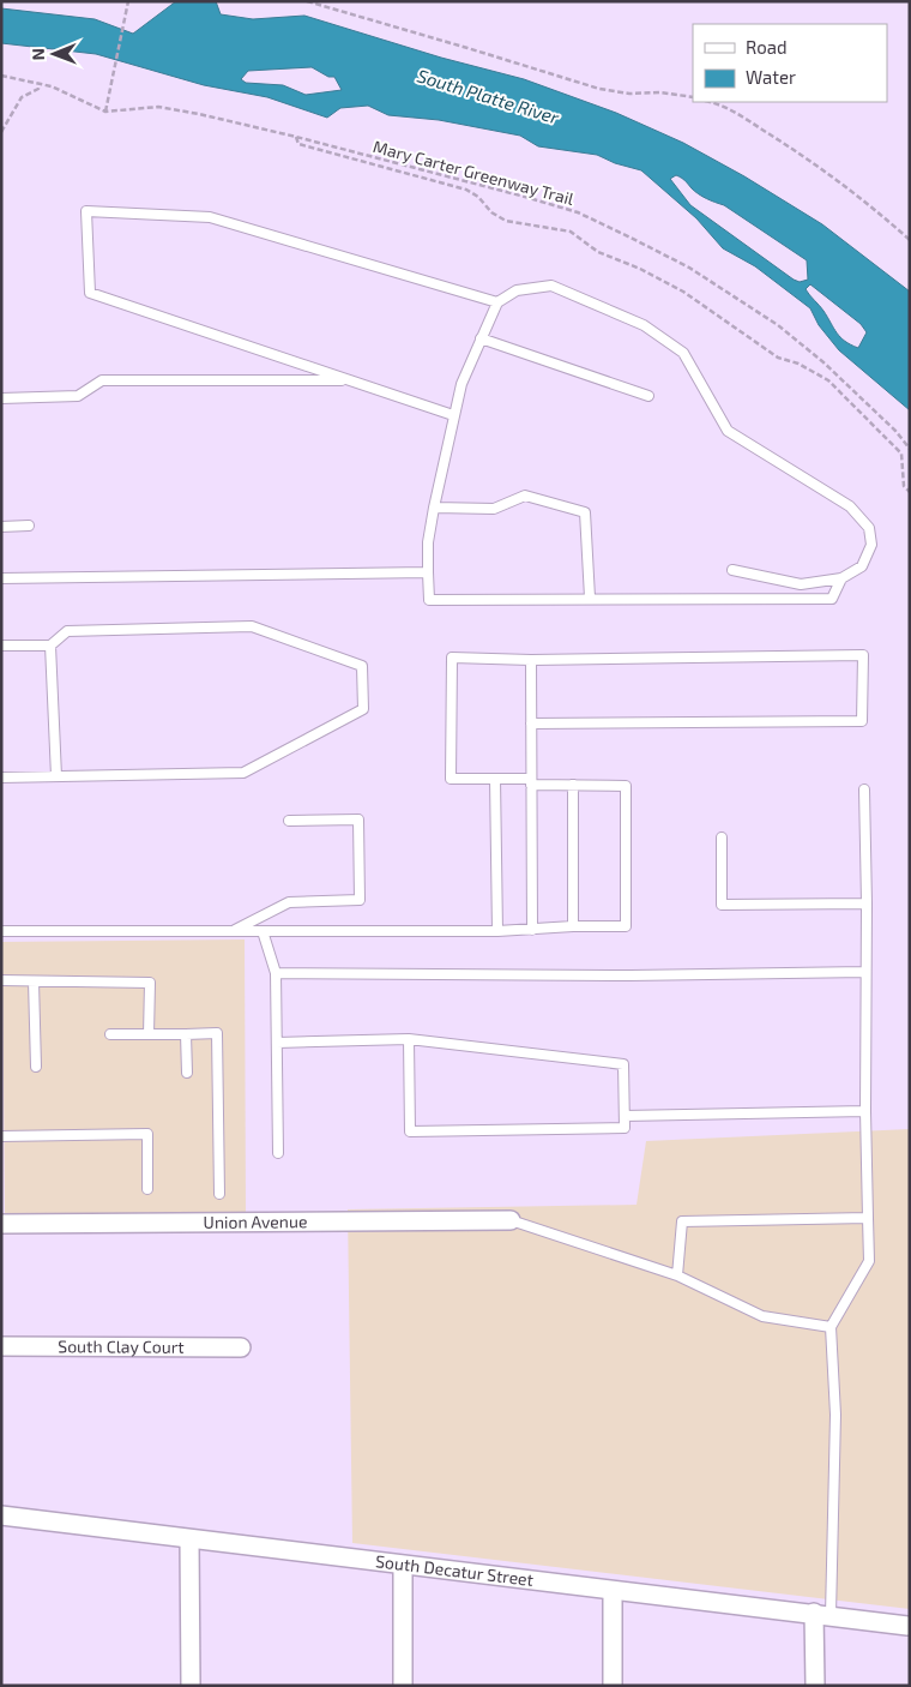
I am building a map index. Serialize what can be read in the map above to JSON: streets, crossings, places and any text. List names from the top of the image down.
{
  "streets": {
    "street": ["Union Avenue", "South Clay Court", "South Decatur Street"],
    "path": ["Mary Carter Greenway Trail"]
  },
  "water": ["South Platte River"],
  "legend": ["Road", "Water"],
  "north": "left"
}
